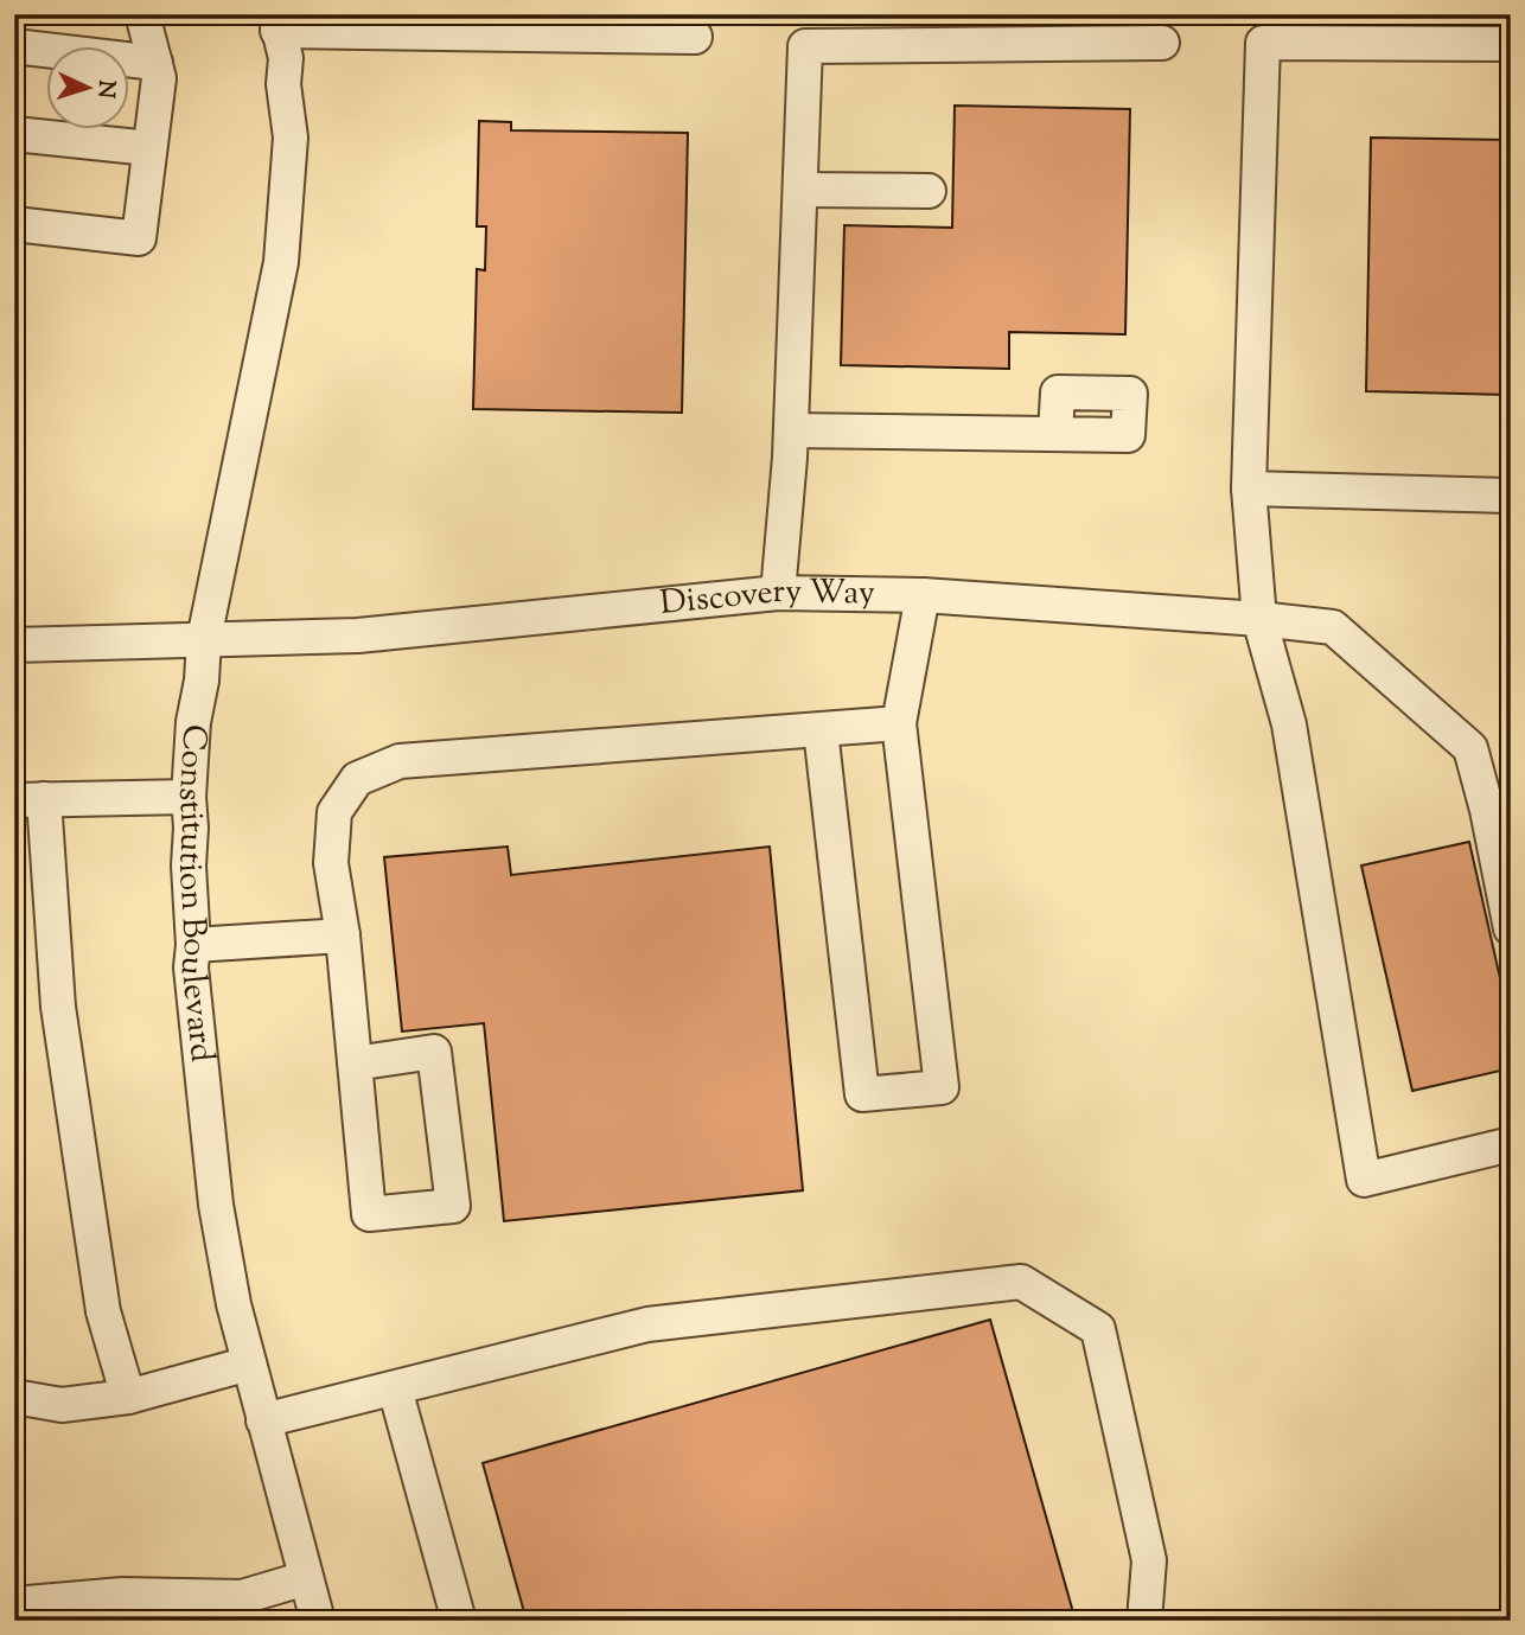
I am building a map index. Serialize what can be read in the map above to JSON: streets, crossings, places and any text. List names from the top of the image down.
{
  "streets": {
    "street": ["Discovery Way", "Constitution Boulevard"]
  },
  "crossings": [
    ["Discovery Way", "Constitution Boulevard"]
  ],
  "north": "right"
}
